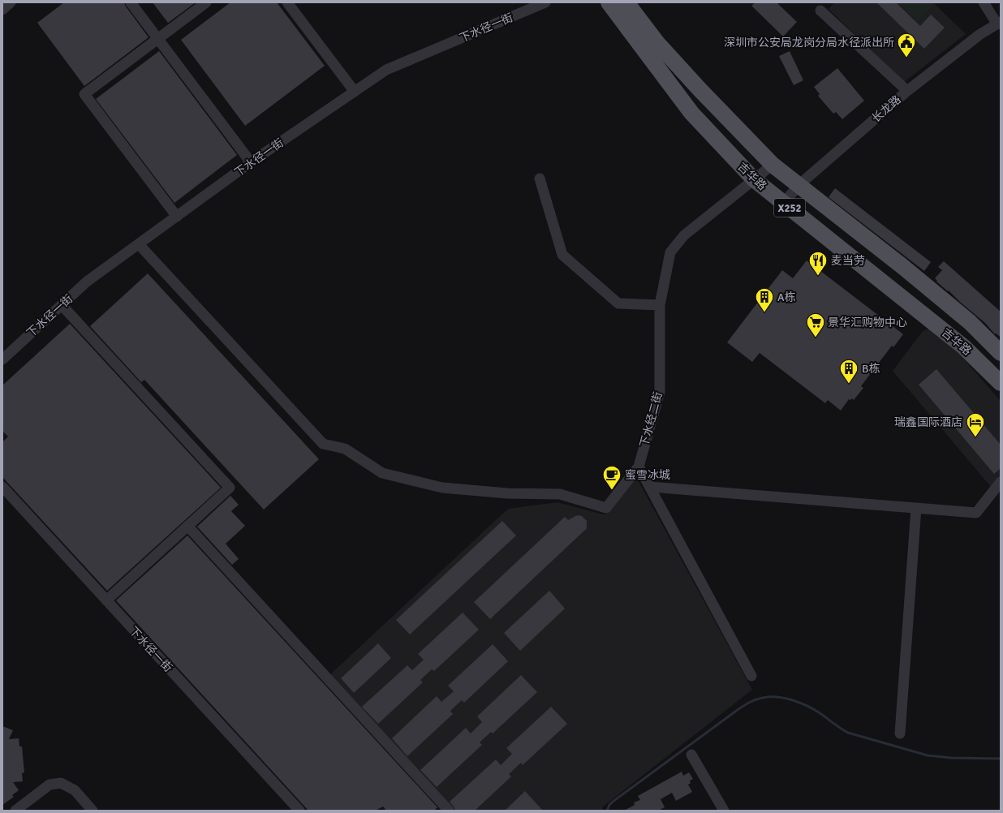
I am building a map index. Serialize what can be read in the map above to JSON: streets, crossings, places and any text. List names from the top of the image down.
{
  "streets": {
    "main road": ["吉华路", "X252"],
    "street": ["下水径一街", "长龙路", "下水经二街"]
  },
  "crossings": [
    ["下水径一街", "下水经二街"],
    ["长龙路", "吉华路"],
    ["吉华路", "下水经二街"]
  ],
  "places": {
    "public building": ["深圳市公安局龙岗分局水径派出所"],
    "restaurant": ["麦当劳"],
    "building": ["A栋", "B栋"],
    "supermarket": ["景华汇购物中心"],
    "hotel": ["瑞鑫国际酒店"],
    "cafe": ["蜜雪冰城"]
  }
}
